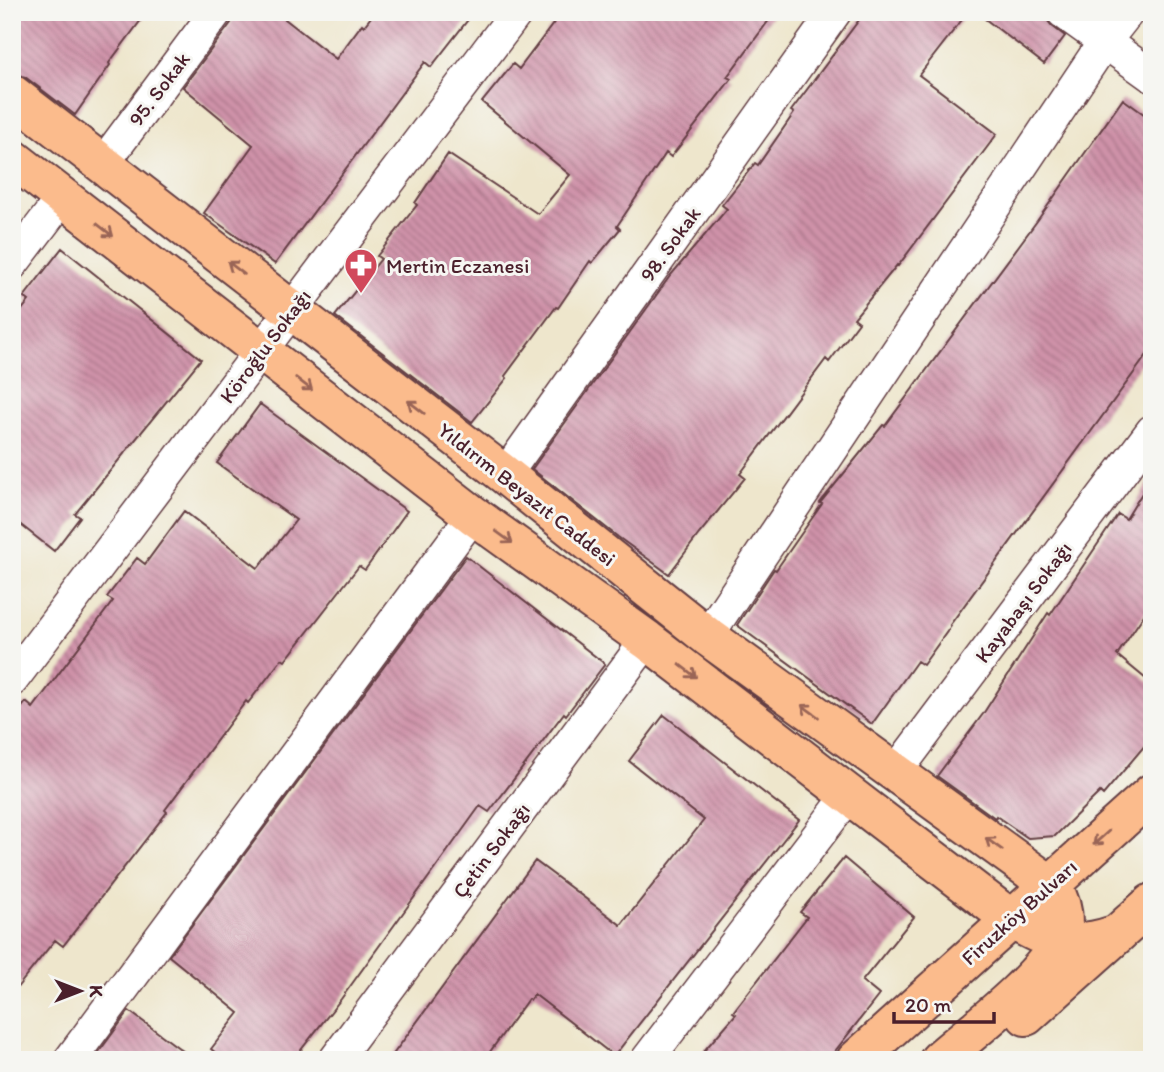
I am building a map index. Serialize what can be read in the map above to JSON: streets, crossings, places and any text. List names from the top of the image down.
{
  "streets": {
    "main road": ["Yıldırım Beyazıt Caddesi", "Firuzköy Bulvarı"],
    "street": [
      "95. Sokak",
      "98. Sokak",
      "Köroğlu Sokağı",
      "Kayabaşı Sokağı",
      "Çetin Sokağı"
    ]
  },
  "crossings": [
    ["95. Sokak", "Yıldırım Beyazıt Caddesi"],
    ["98. Sokak", "Yıldırım Beyazıt Caddesi"],
    ["Köroğlu Sokağı", "Yıldırım Beyazıt Caddesi"],
    ["Yıldırım Beyazıt Caddesi", "Kayabaşı Sokağı"],
    ["Yıldırım Beyazıt Caddesi", "Firuzköy Bulvarı"]
  ],
  "places": {
    "pharmacy": ["Mertin Eczanesi"]
  },
  "scale_bar": "20 m",
  "north": "right"
}
